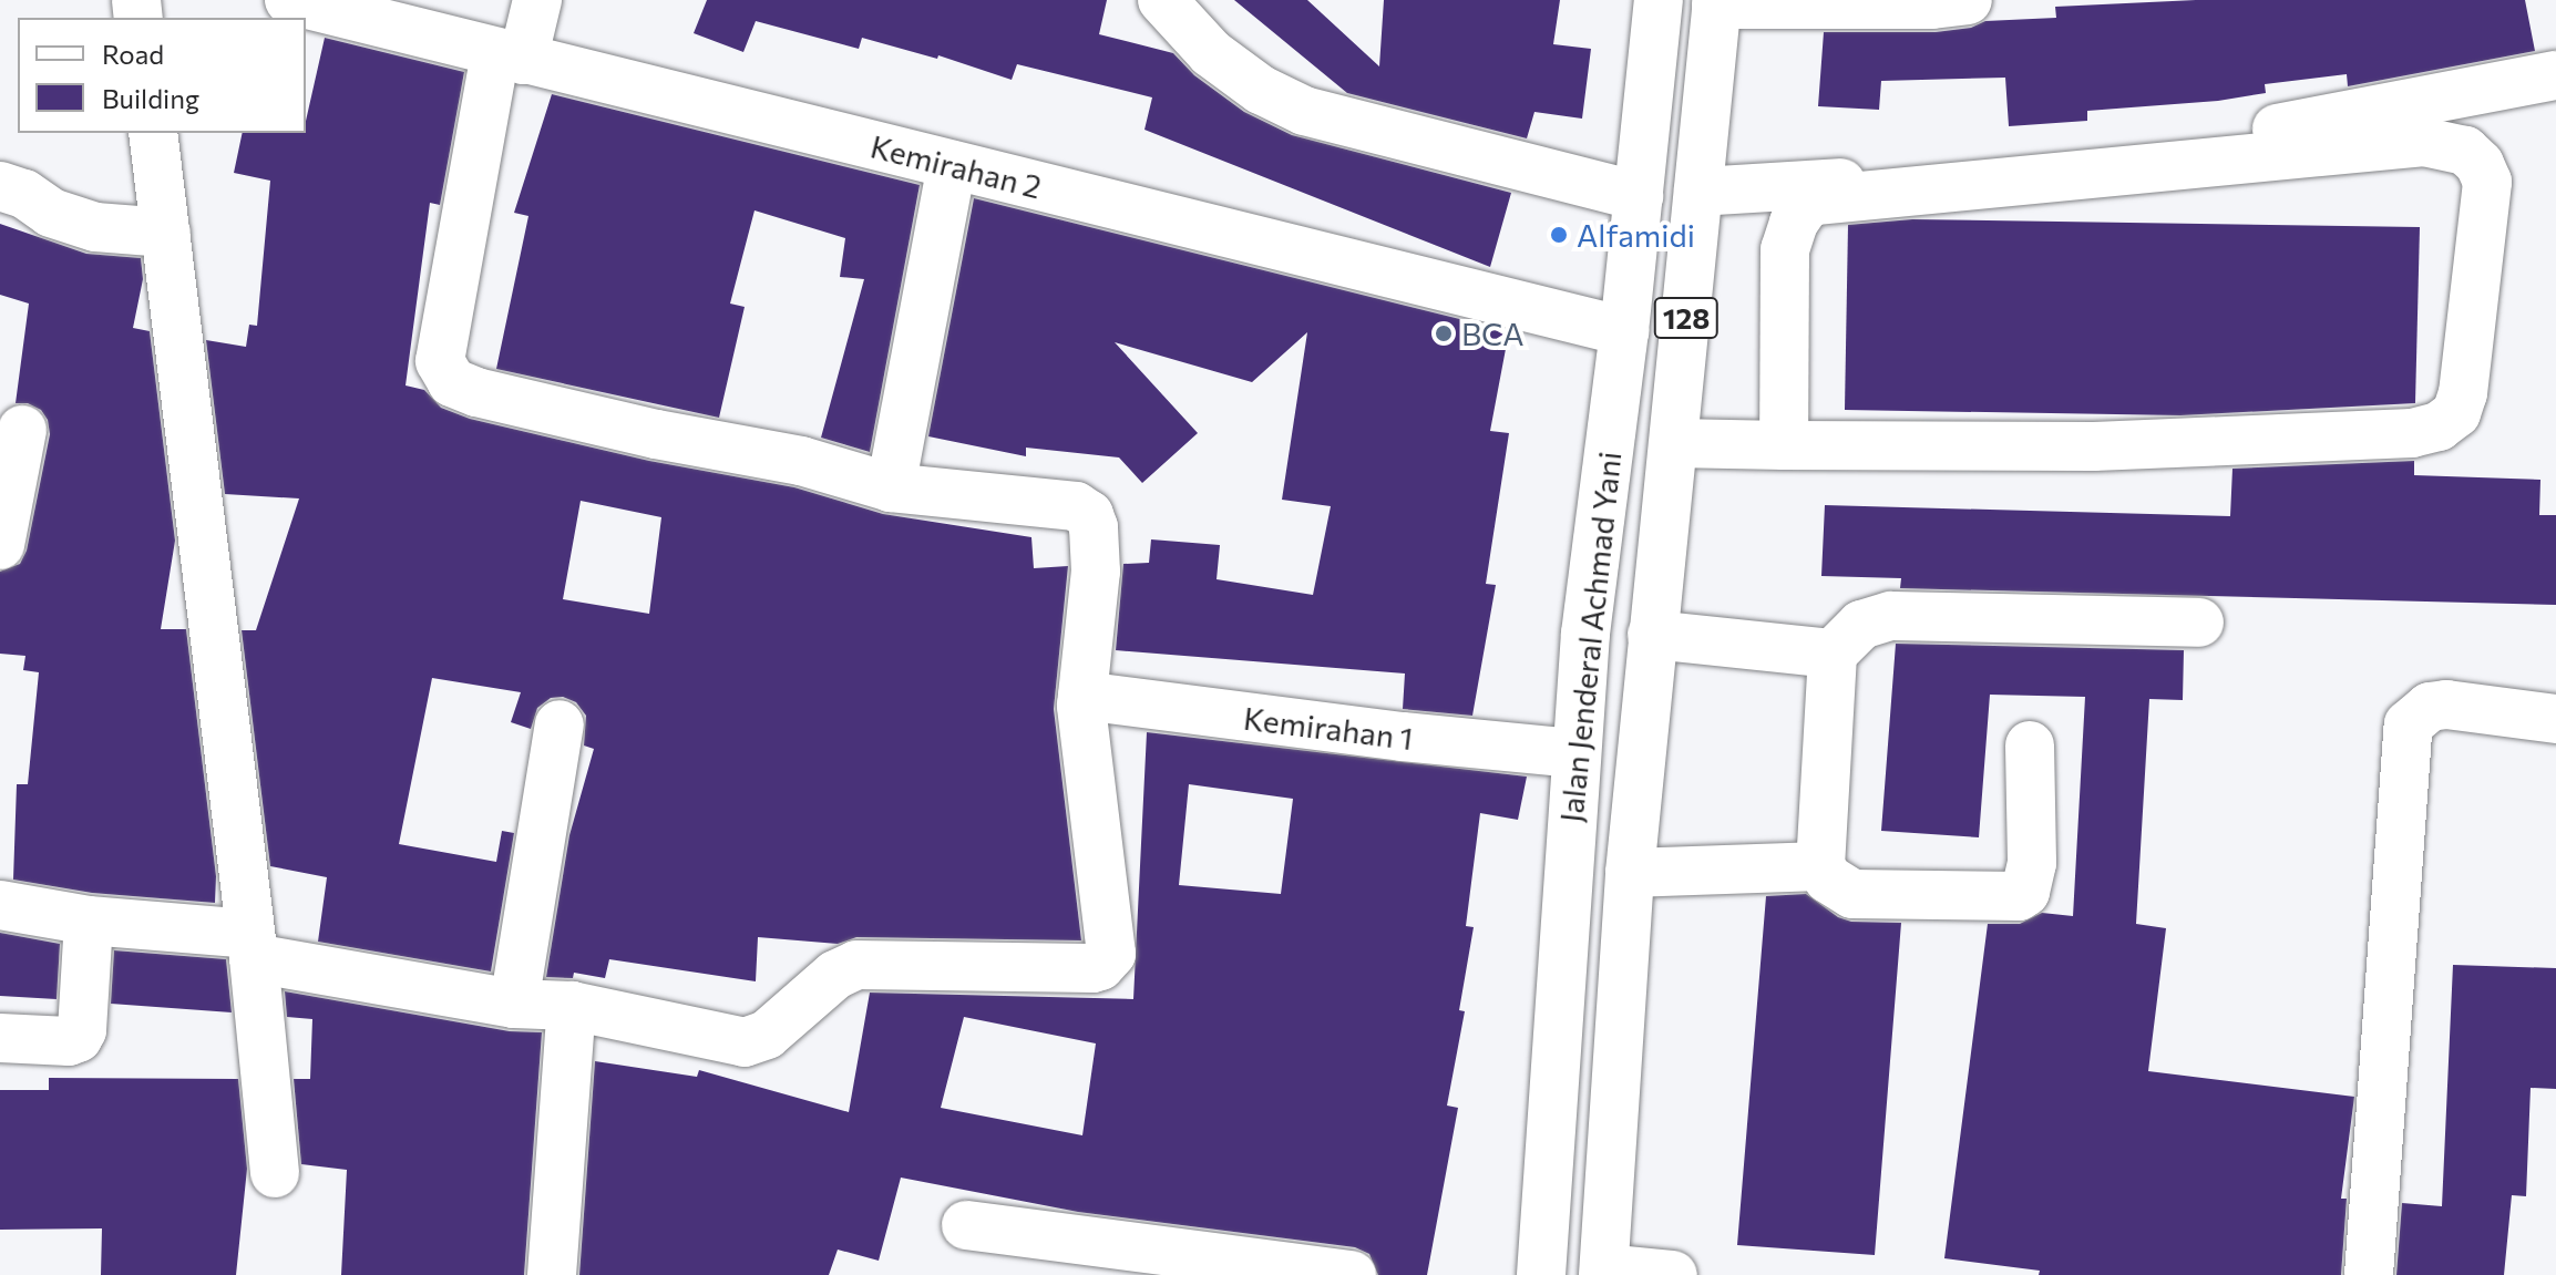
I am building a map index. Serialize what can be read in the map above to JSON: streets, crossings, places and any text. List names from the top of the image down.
{
  "streets": {
    "street": [
      "Kemirahan 2",
      "128",
      "Jalan Jenderal Achmad Yani",
      "Kemirahan 1"
    ]
  },
  "crossings": [
    ["Kemirahan 2", "Jalan Jenderal Achmad Yani"],
    ["Jalan Jenderal Achmad Yani", "Kemirahan 1"]
  ],
  "places": ["Alfamidi", "BCA"],
  "legend": ["Road", "Building"]
}
